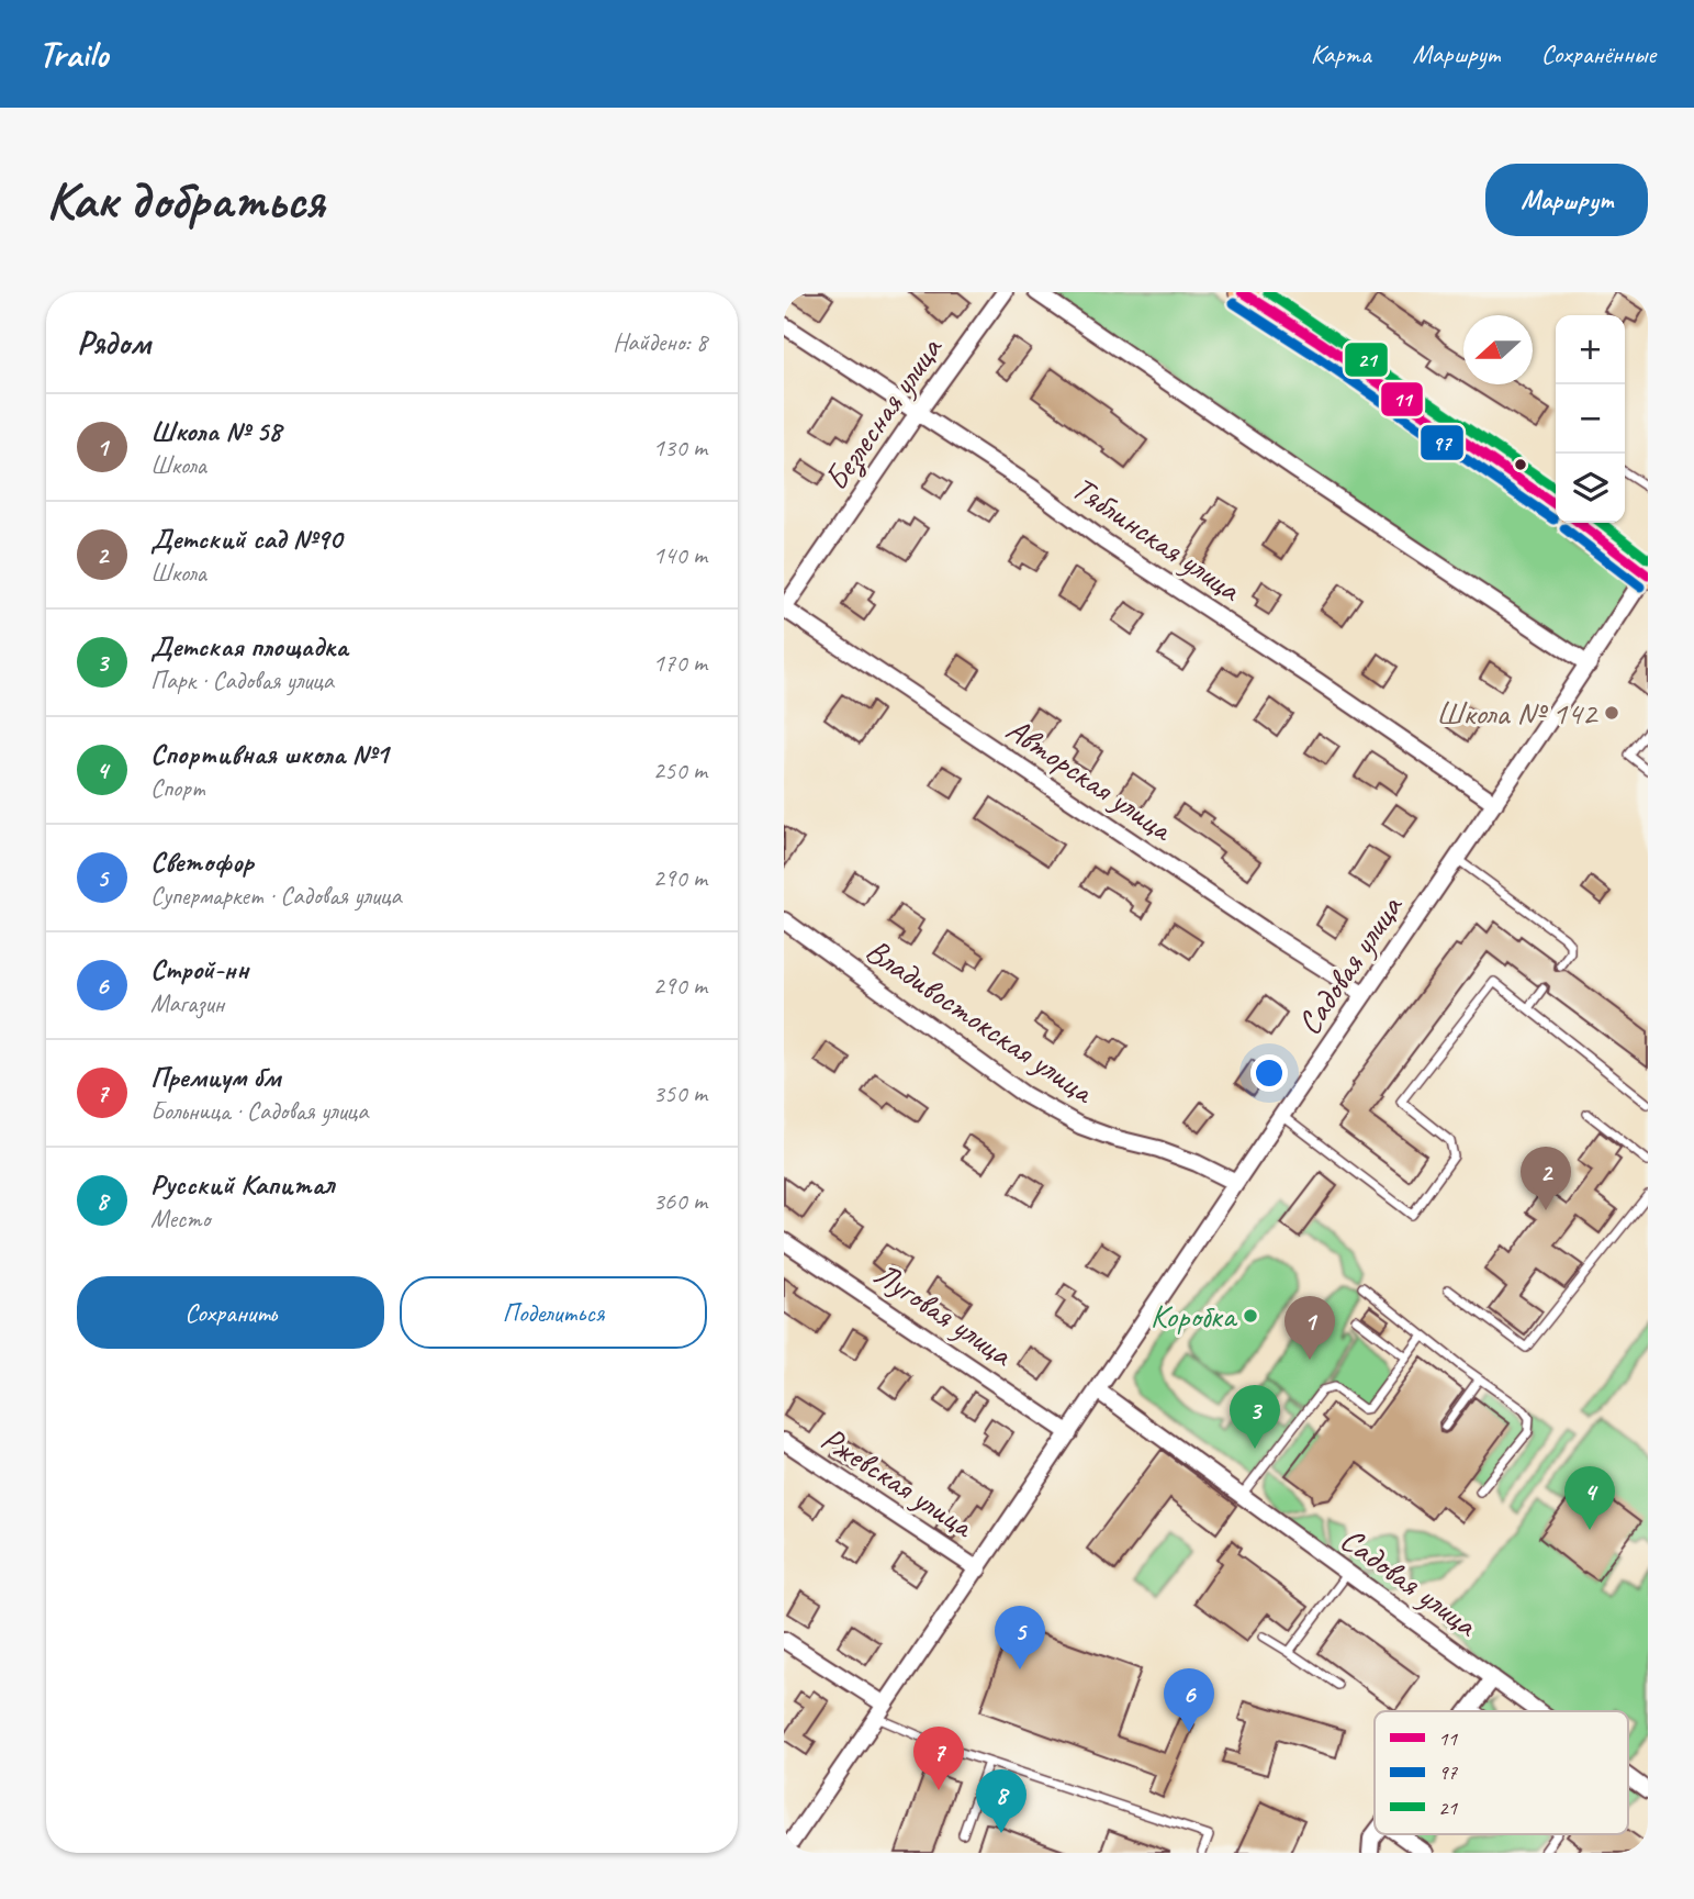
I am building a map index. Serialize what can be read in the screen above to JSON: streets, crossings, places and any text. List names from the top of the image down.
{
  "streets": {
    "street": [
      "Безлесная улица",
      "Тяблинская улица",
      "Авторская улица",
      "Садовая улица",
      "Владивостокская улица",
      "Луговая улица",
      "Ржевская улица"
    ]
  },
  "crossings": [
    ["Безлесная улица", "Тяблинская улица"],
    ["Безлесная улица", "Авторская улица"],
    ["Тяблинская улица", "Садовая улица"],
    ["Авторская улица", "Садовая улица"],
    ["Садовая улица", "Владивостокская улица"],
    ["Садовая улица", "Луговая улица"],
    ["Садовая улица", "Ржевская улица"]
  ],
  "places": ["Школа № 142", "Коробка"],
  "lines": ["transit line 11", "transit line 21", "transit line 97"],
  "legend": ["11", "97", "21"],
  "north": "left",
  "page": {
    "header": "Trailo",
    "nav": ["Карта", "Маршрут", "Сохранённые"],
    "buttons": [
      "Маршрут",
      ["Сохранить", "Поделиться"]
    ],
    "title": "Как добраться",
    "heading": ["Рядом", "Найдено: 8"],
    "map_buttons": ["+", "−"],
    "list": [
      {
        "mark": "1",
        "name": "Школа № 58",
        "note": "Школа",
        "value": "130 m"
      },
      {
        "mark": "2",
        "name": "Детский сад №90",
        "note": "Школа",
        "value": "140 m"
      },
      {
        "mark": "3",
        "name": "Детская площадка",
        "note": "Парк · Садовая улица",
        "value": "170 m"
      },
      {
        "mark": "4",
        "name": "Спортивная школа №1",
        "note": "Спорт",
        "value": "250 m"
      },
      {
        "mark": "5",
        "name": "Светофор",
        "note": "Супермаркет · Садовая улица",
        "value": "290 m"
      },
      {
        "mark": "6",
        "name": "Строй-нн",
        "note": "Магазин",
        "value": "290 m"
      },
      {
        "mark": "7",
        "name": "Премиум бм",
        "note": "Больница · Садовая улица",
        "value": "350 m"
      },
      {
        "mark": "8",
        "name": "Русский Капитал",
        "note": "Место",
        "value": "360 m"
      }
    ],
    "pins": [
      "2",
      "1",
      "3",
      "4",
      "5",
      "6",
      "7",
      "8"
    ]
  }
}
